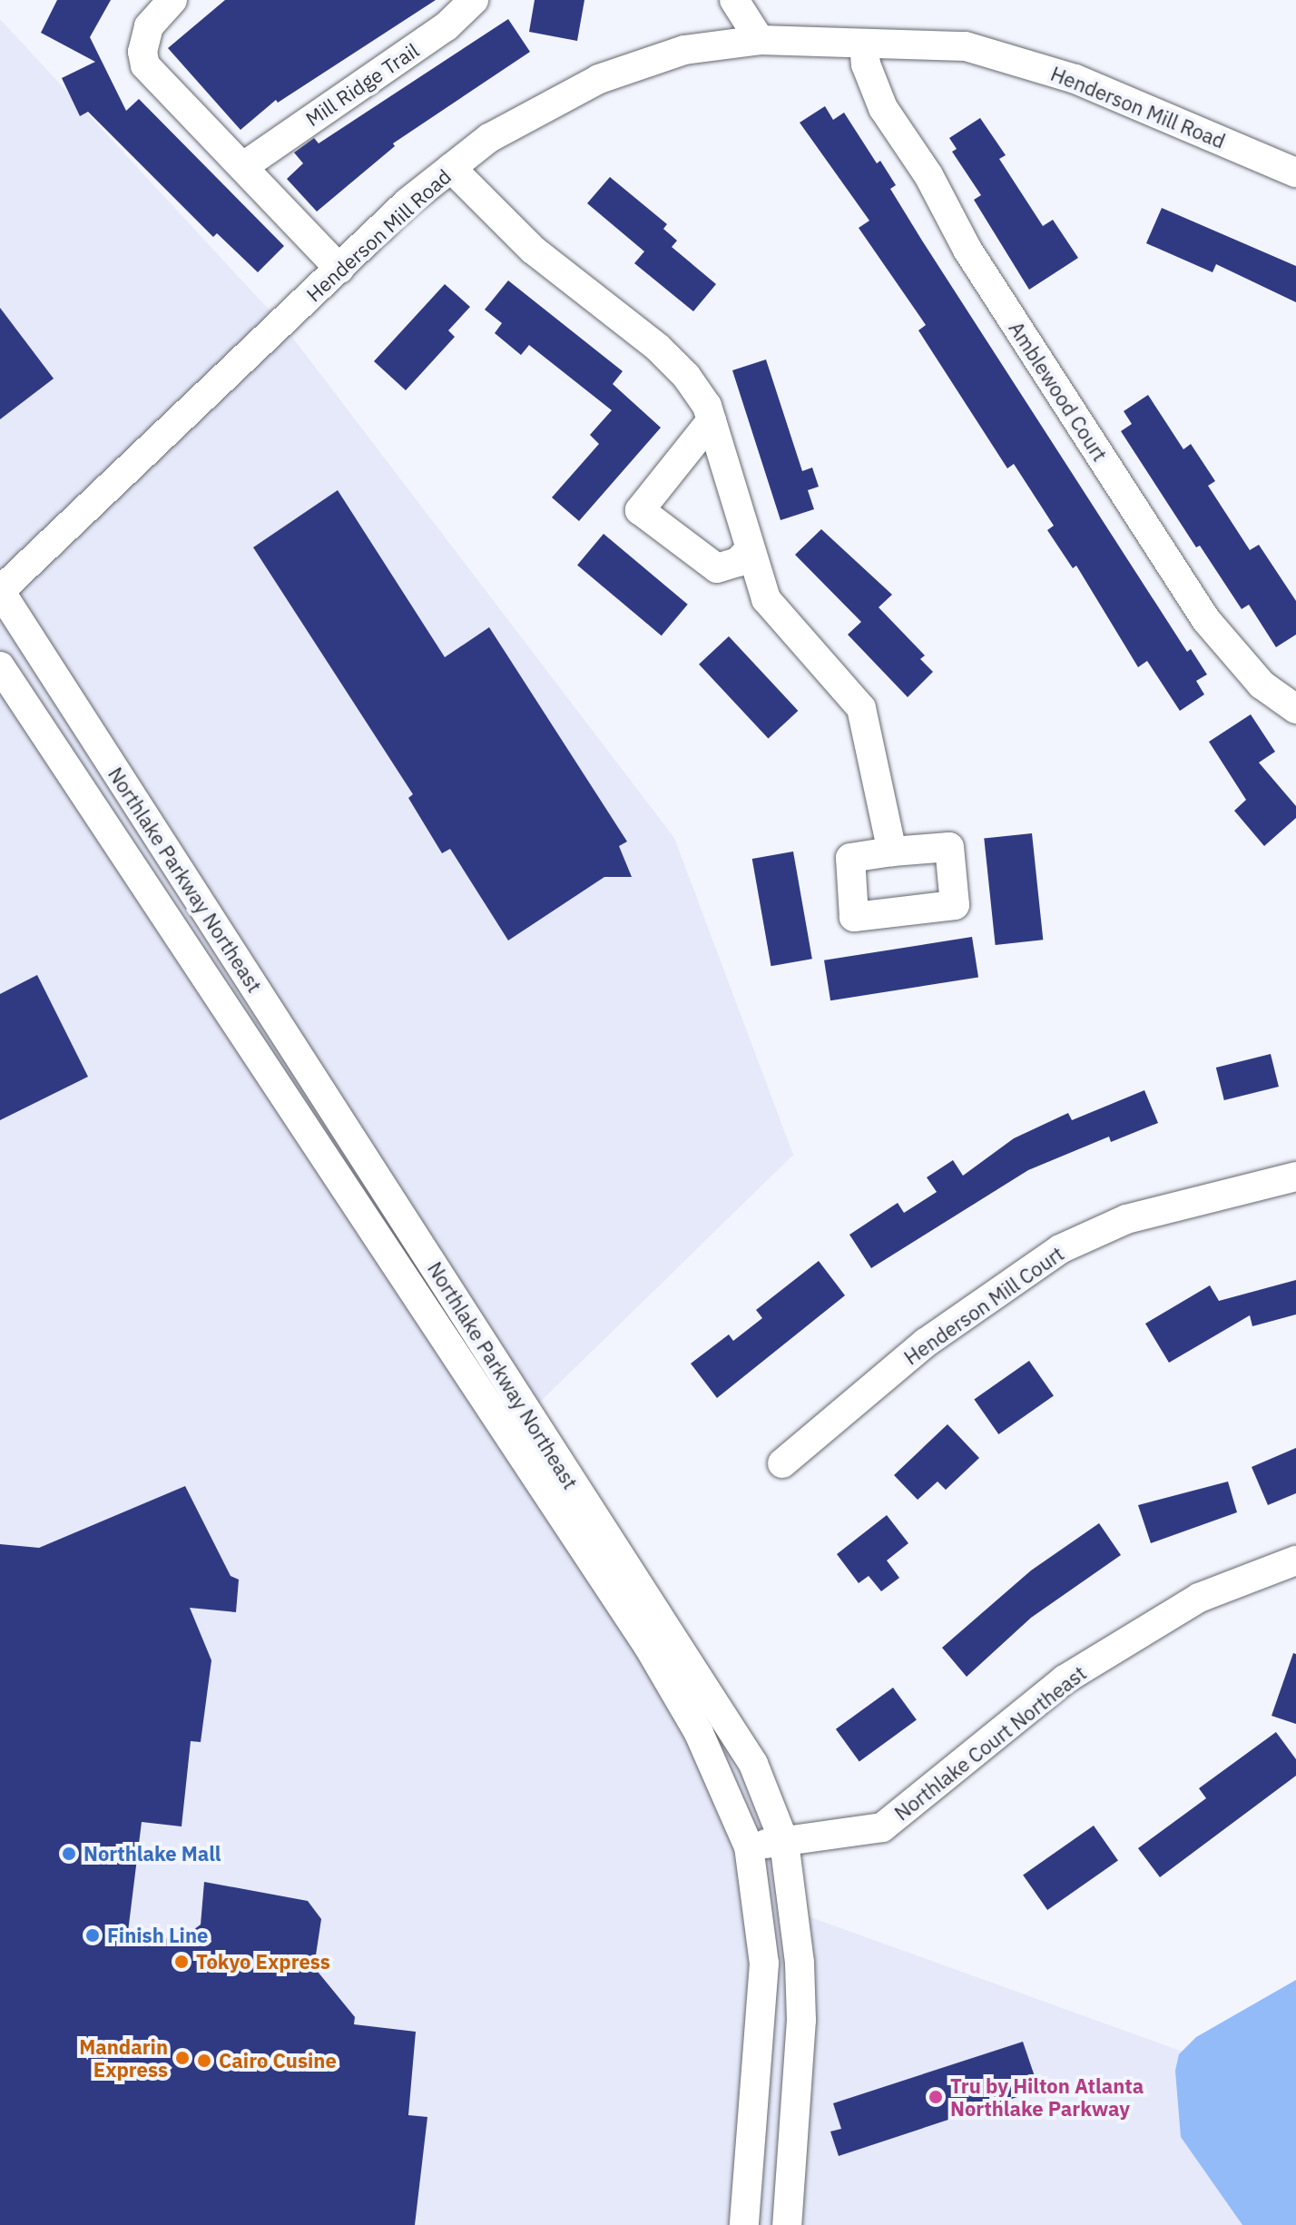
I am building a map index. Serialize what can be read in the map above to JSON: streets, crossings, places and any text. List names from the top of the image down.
{
  "streets": {
    "street": [
      "Mill Ridge Trail",
      "Henderson Mill Road",
      "Amblewood Court",
      "Northlake Parkway Northeast",
      "Henderson Mill Court",
      "Northlake Court Northeast"
    ]
  },
  "crossings": [
    ["Henderson Mill Road", "Amblewood Court"],
    ["Henderson Mill Road", "Northlake Parkway Northeast"],
    ["Northlake Parkway Northeast", "Northlake Court Northeast"]
  ],
  "places": [
    "Northlake Mall",
    "Finish Line",
    "Tokyo Express",
    "Mandarin Express",
    "Cairo Cusine",
    "Tru by Hilton Atlanta Northlake Parkway"
  ]
}
